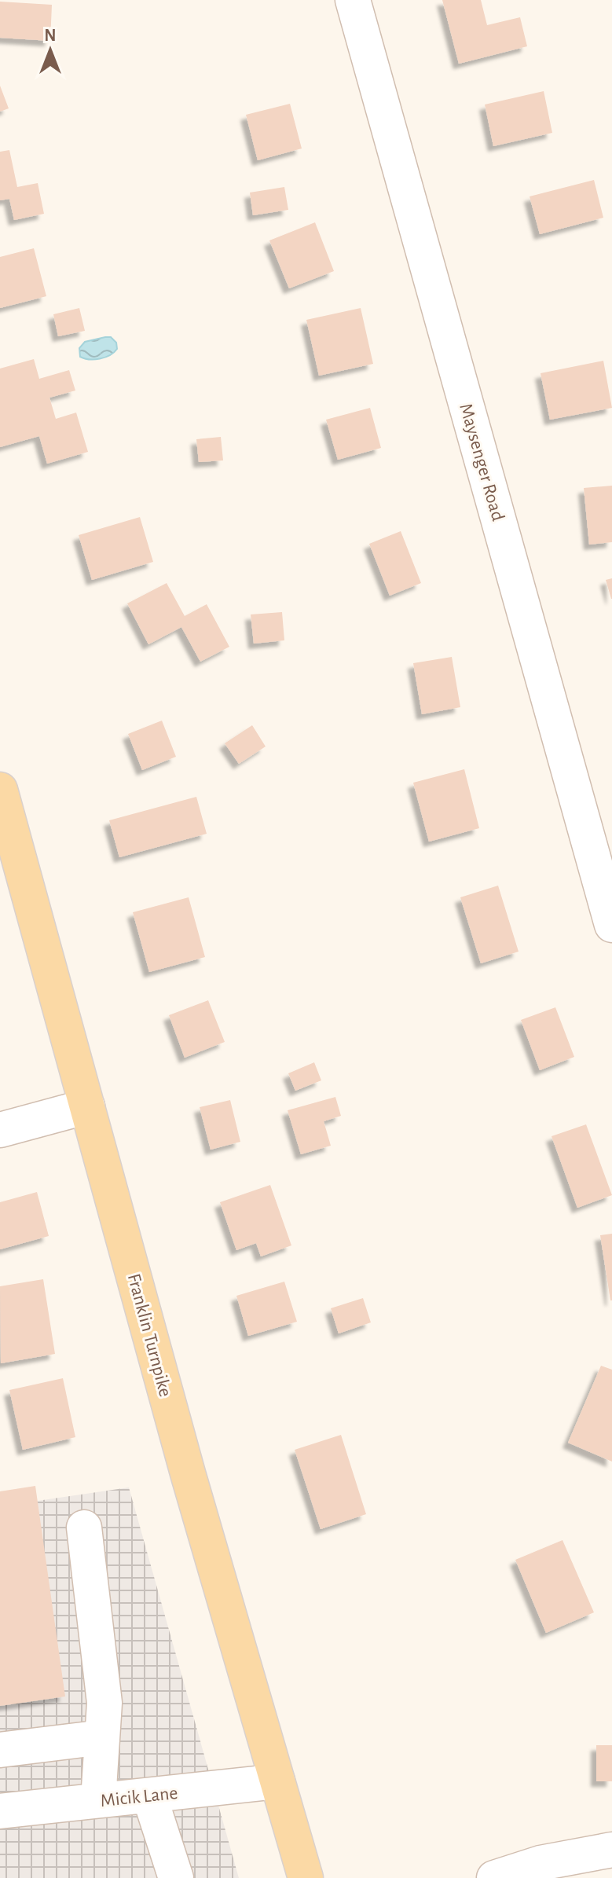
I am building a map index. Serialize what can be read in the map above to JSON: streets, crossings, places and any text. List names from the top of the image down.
{
  "streets": {
    "main road": ["Franklin Turnpike"],
    "street": ["Maysenger Road", "Micik Lane"]
  },
  "crossings": [
    ["Franklin Turnpike", "Micik Lane"]
  ],
  "north": "top"
}
